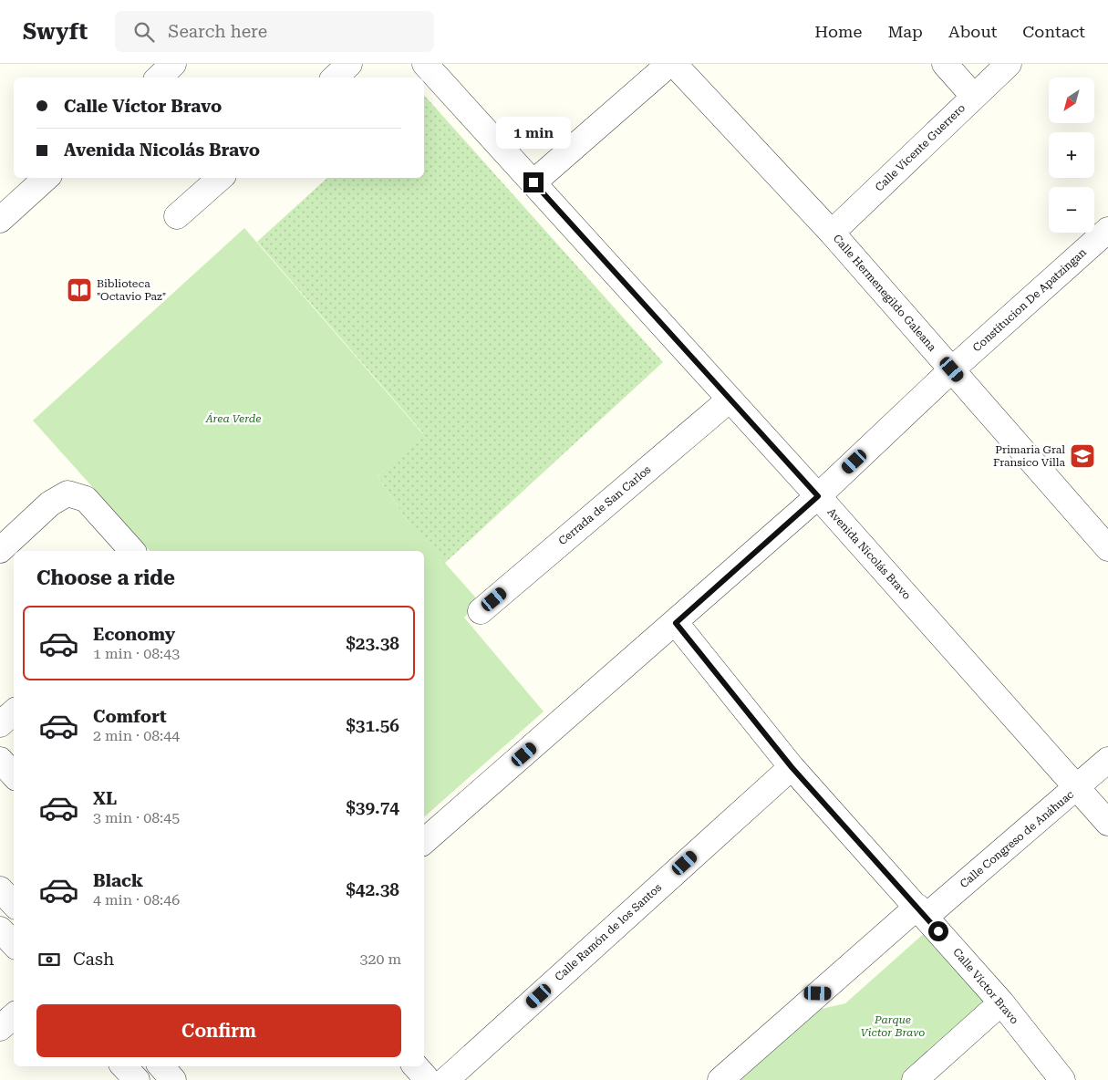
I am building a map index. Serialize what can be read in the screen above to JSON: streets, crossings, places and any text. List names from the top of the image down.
{
  "streets": {
    "street": [
      "Calle Vicente Guerrero",
      "Calle Hermenegildo Galeana",
      "Constitucion De Apatzingan",
      "Cerrada de San Carlos",
      "Avenida Nicolás Bravo",
      "Calle Congreso de Anáhuac",
      "Calle Ramón de los Santos",
      "Calle Víctor Bravo"
    ]
  },
  "crossings": [
    ["Calle Vicente Guerrero", "Calle Hermenegildo Galeana"],
    ["Calle Hermenegildo Galeana", "Constitucion De Apatzingan"],
    ["Constitucion De Apatzingan", "Avenida Nicolás Bravo"],
    ["Constitucion De Apatzingan", "Calle Víctor Bravo"],
    ["Cerrada de San Carlos", "Avenida Nicolás Bravo"],
    ["Avenida Nicolás Bravo", "Calle Congreso de Anáhuac"],
    ["Calle Congreso de Anáhuac", "Calle Víctor Bravo"],
    ["Calle Ramón de los Santos", "Calle Víctor Bravo"]
  ],
  "parks": ["Área Verde", "Parque Victor Bravo"],
  "places": {
    "library": ["Biblioteca \"Octavio Paz\""],
    "school or university": ["Primaria Gral Fransico Villa"]
  },
  "north": "bottom left",
  "page": {
    "header": "Swyft",
    "search": "Search here",
    "nav": [
      "Home",
      "Map",
      "About",
      "Contact"
    ],
    "map_buttons": ["+", "−"],
    "banner": ["Calle Víctor Bravo", "Avenida Nicolás Bravo"],
    "bubble": "1 min",
    "heading": "Choose a ride",
    "list": [
      {
        "name": "Economy",
        "note": "1 min · 08:43",
        "value": "$23.38"
      },
      {
        "name": "Comfort",
        "note": "2 min · 08:44",
        "value": "$31.56"
      },
      {
        "name": "XL",
        "note": "3 min · 08:45",
        "value": "$39.74"
      },
      {
        "name": "Black",
        "note": "4 min · 08:46",
        "value": "$42.38"
      }
    ],
    "pay": ["Cash", "320 m"],
    "buttons": "Confirm"
  }
}
